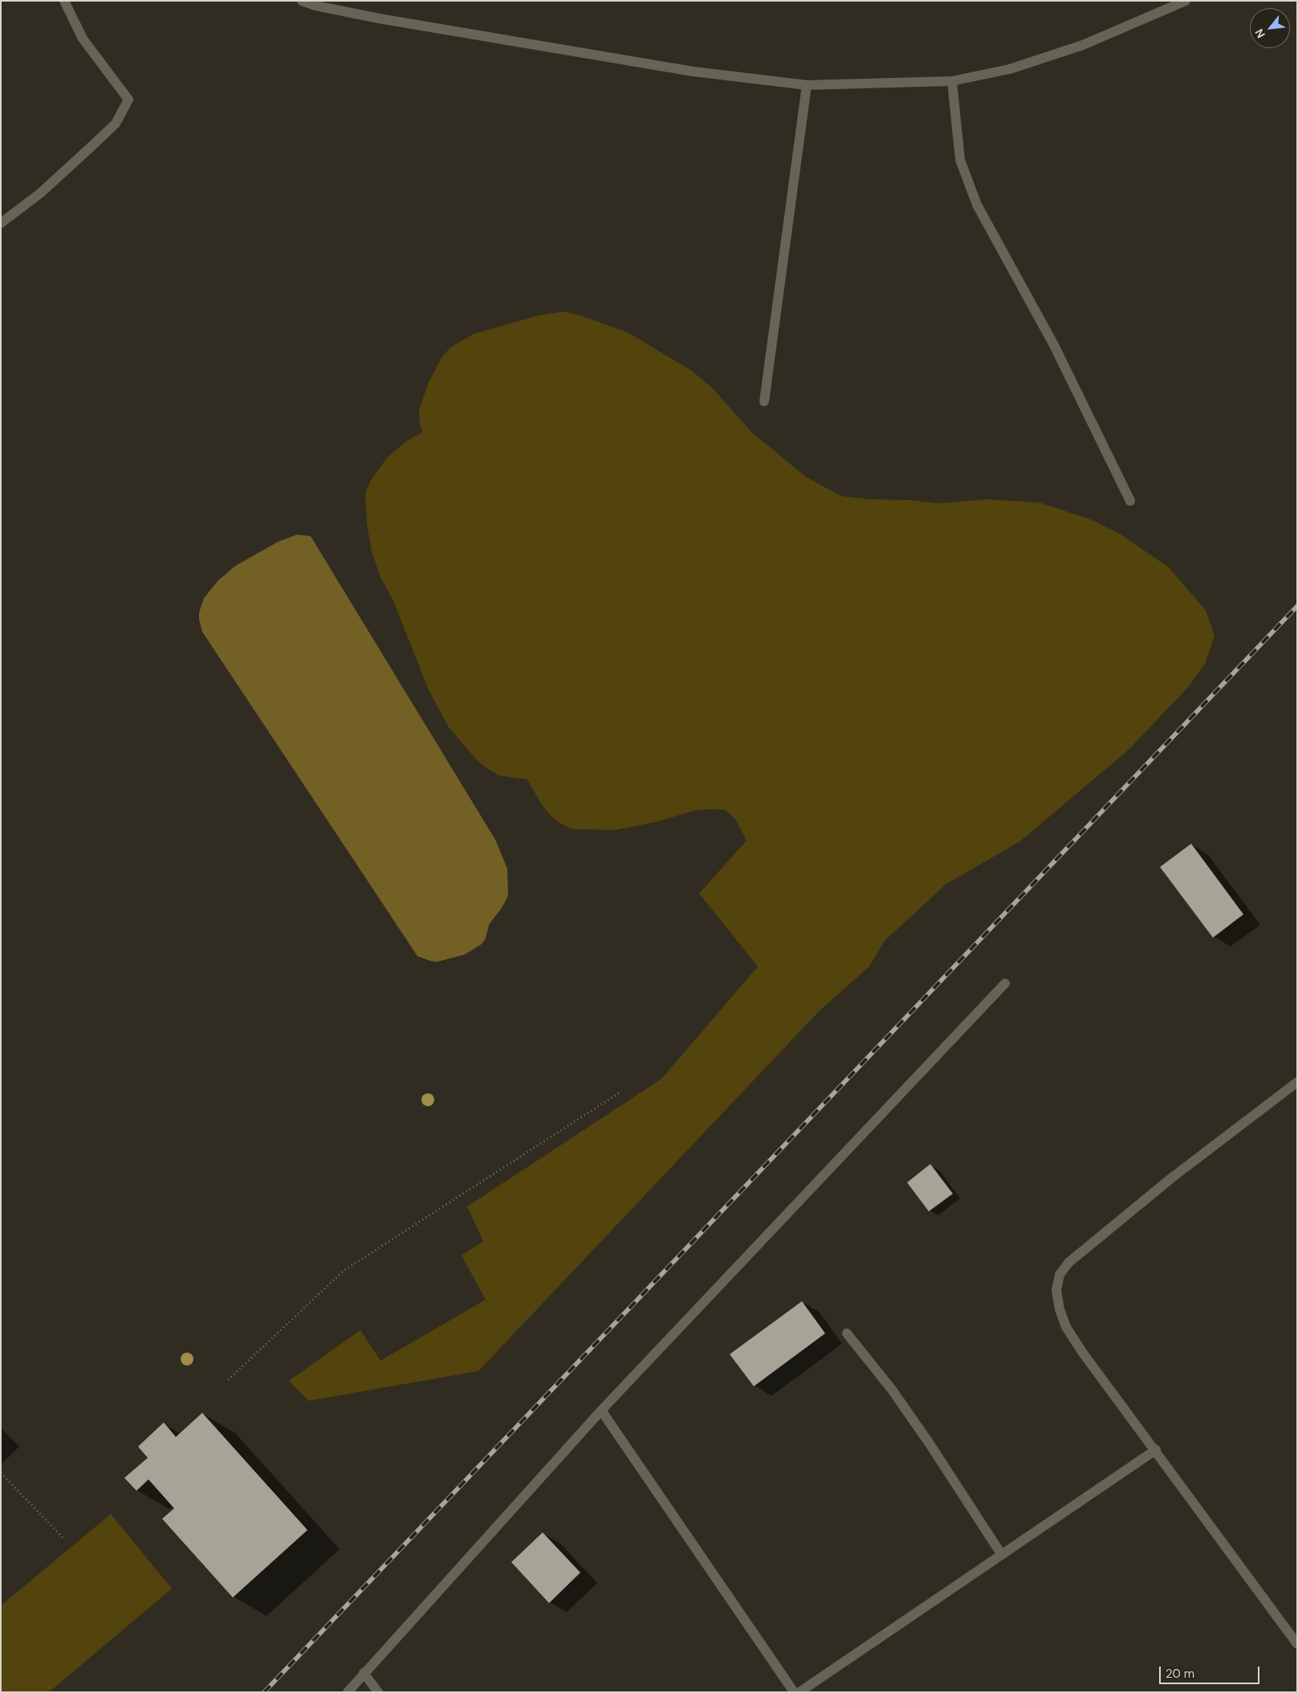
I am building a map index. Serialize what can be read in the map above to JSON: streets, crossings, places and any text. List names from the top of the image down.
{
  "scale_bar": "20 m",
  "north": "bottom left"
}
